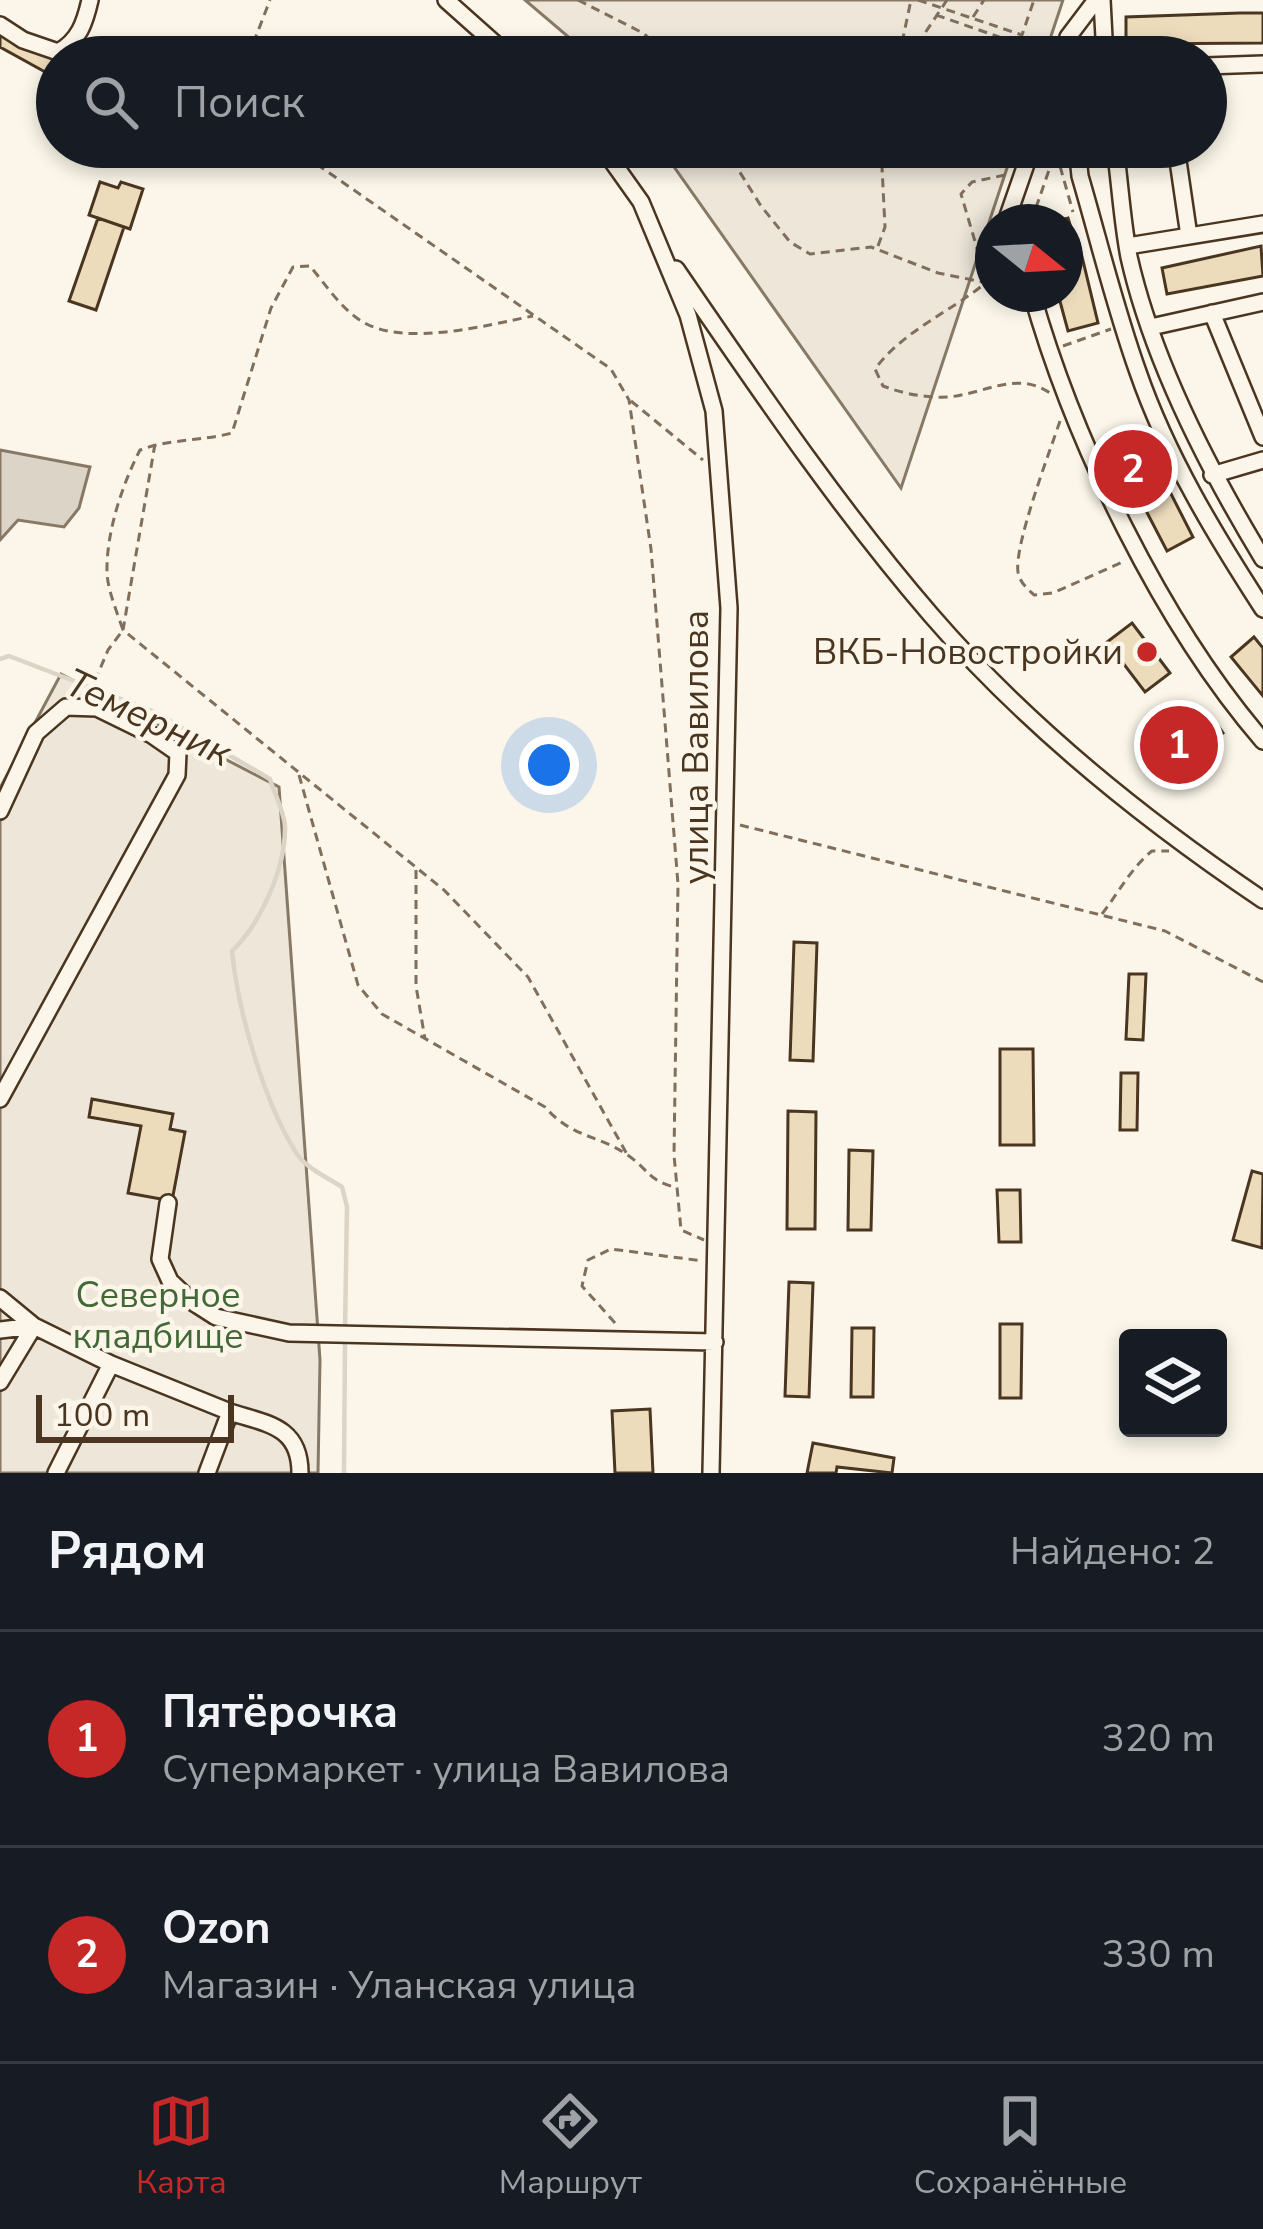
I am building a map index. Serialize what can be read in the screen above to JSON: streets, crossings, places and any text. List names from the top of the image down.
{
  "streets": {
    "street": ["улица Вавилова"]
  },
  "water": ["Темерник"],
  "parks": ["Северное кладбище"],
  "places": ["ВКБ-Новостройки"],
  "scale_bar": "100 m",
  "north": "right",
  "page": {
    "search": "Поиск",
    "pins": ["2", "1"],
    "scale": "100 m",
    "heading": ["Рядом", "Найдено: 2"],
    "list": [
      {
        "mark": "1",
        "name": "Пятёрочка",
        "note": "Супермаркет · улица Вавилова",
        "value": "320 m"
      },
      {
        "mark": "2",
        "name": "Ozon",
        "note": "Магазин · Уланская улица",
        "value": "330 m"
      }
    ],
    "nav": ["Карта", "Маршрут", "Сохранённые"]
  }
}
